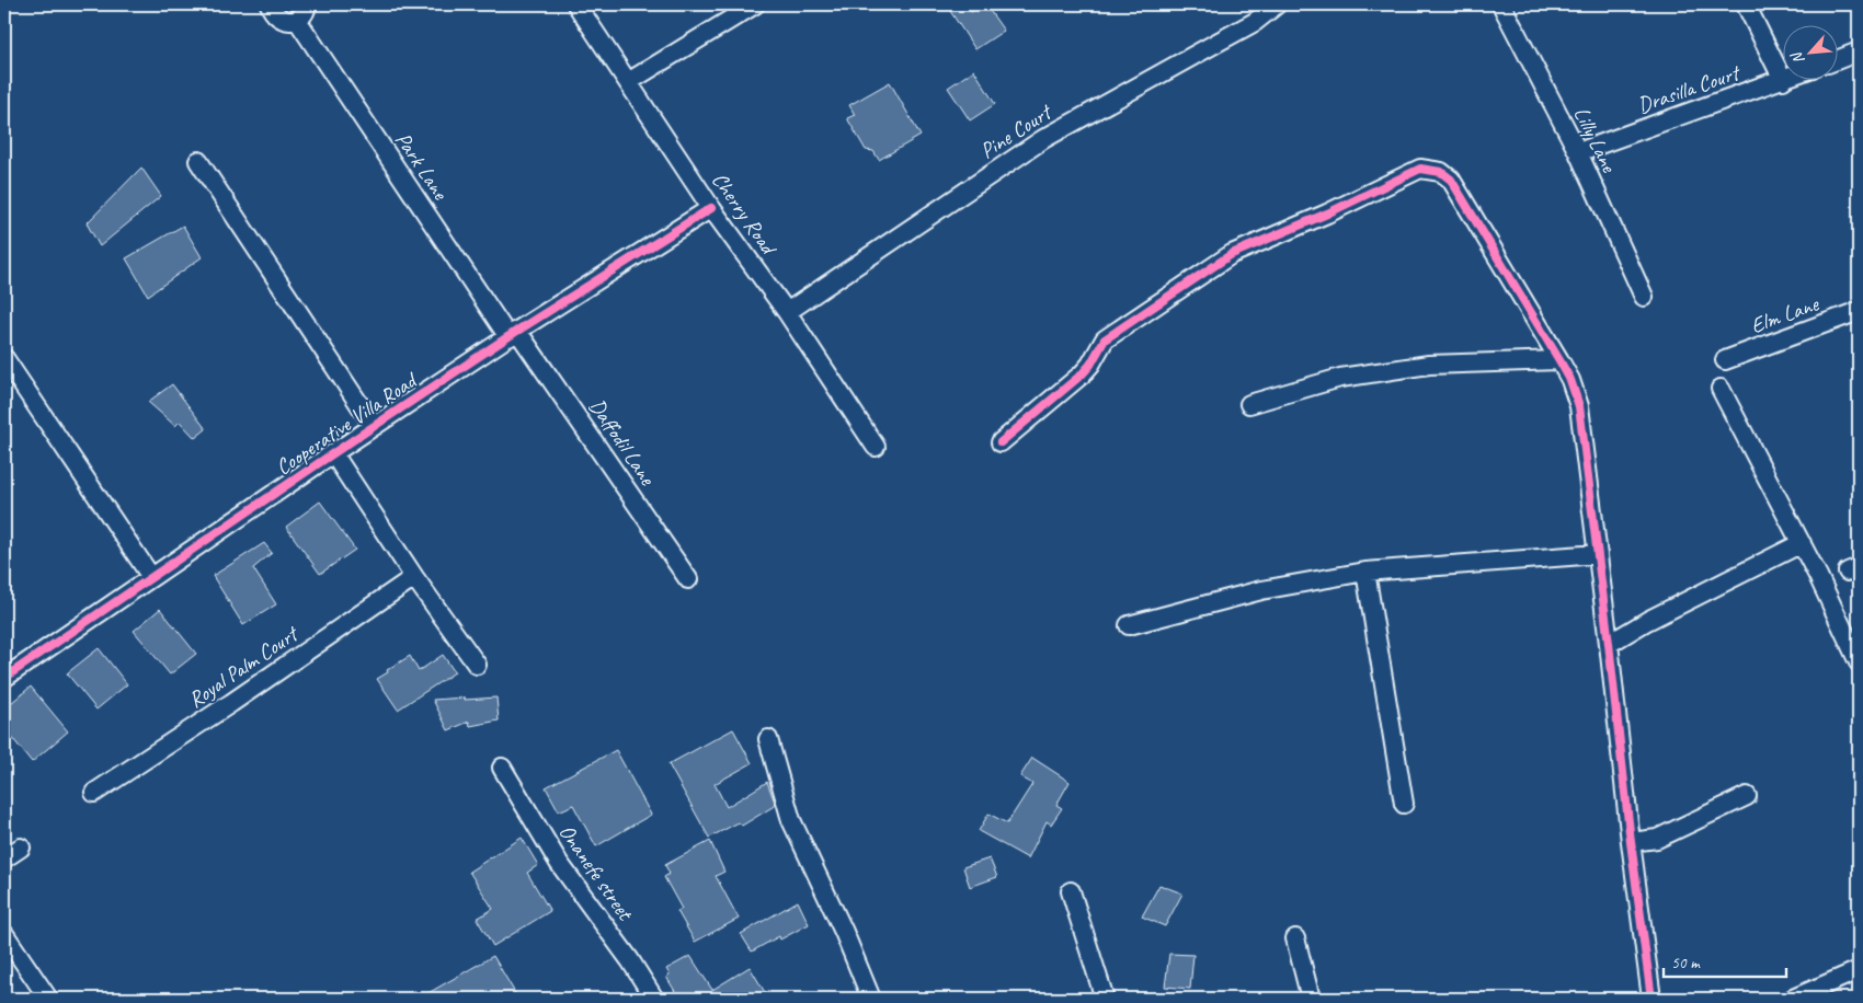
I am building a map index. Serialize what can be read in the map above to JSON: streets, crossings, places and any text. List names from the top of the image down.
{
  "streets": {
    "street": [
      "Drasilla Court",
      "Pine Court",
      "Lilly Lane",
      "Park Lane",
      "Cherry Road",
      "Elm Lane",
      "Cooperative Villa Road",
      "Daffodil Lane",
      "Royal Palm Court",
      "Onanefe street"
    ]
  },
  "crossings": [
    ["Drasilla Court", "Lilly Lane"],
    ["Pine Court", "Cherry Road"],
    ["Park Lane", "Cooperative Villa Road"],
    ["Park Lane", "Daffodil Lane"],
    ["Cherry Road", "Cooperative Villa Road"],
    ["Cooperative Villa Road", "Daffodil Lane"]
  ],
  "scale_bar": "50 m",
  "north": "bottom left"
}
